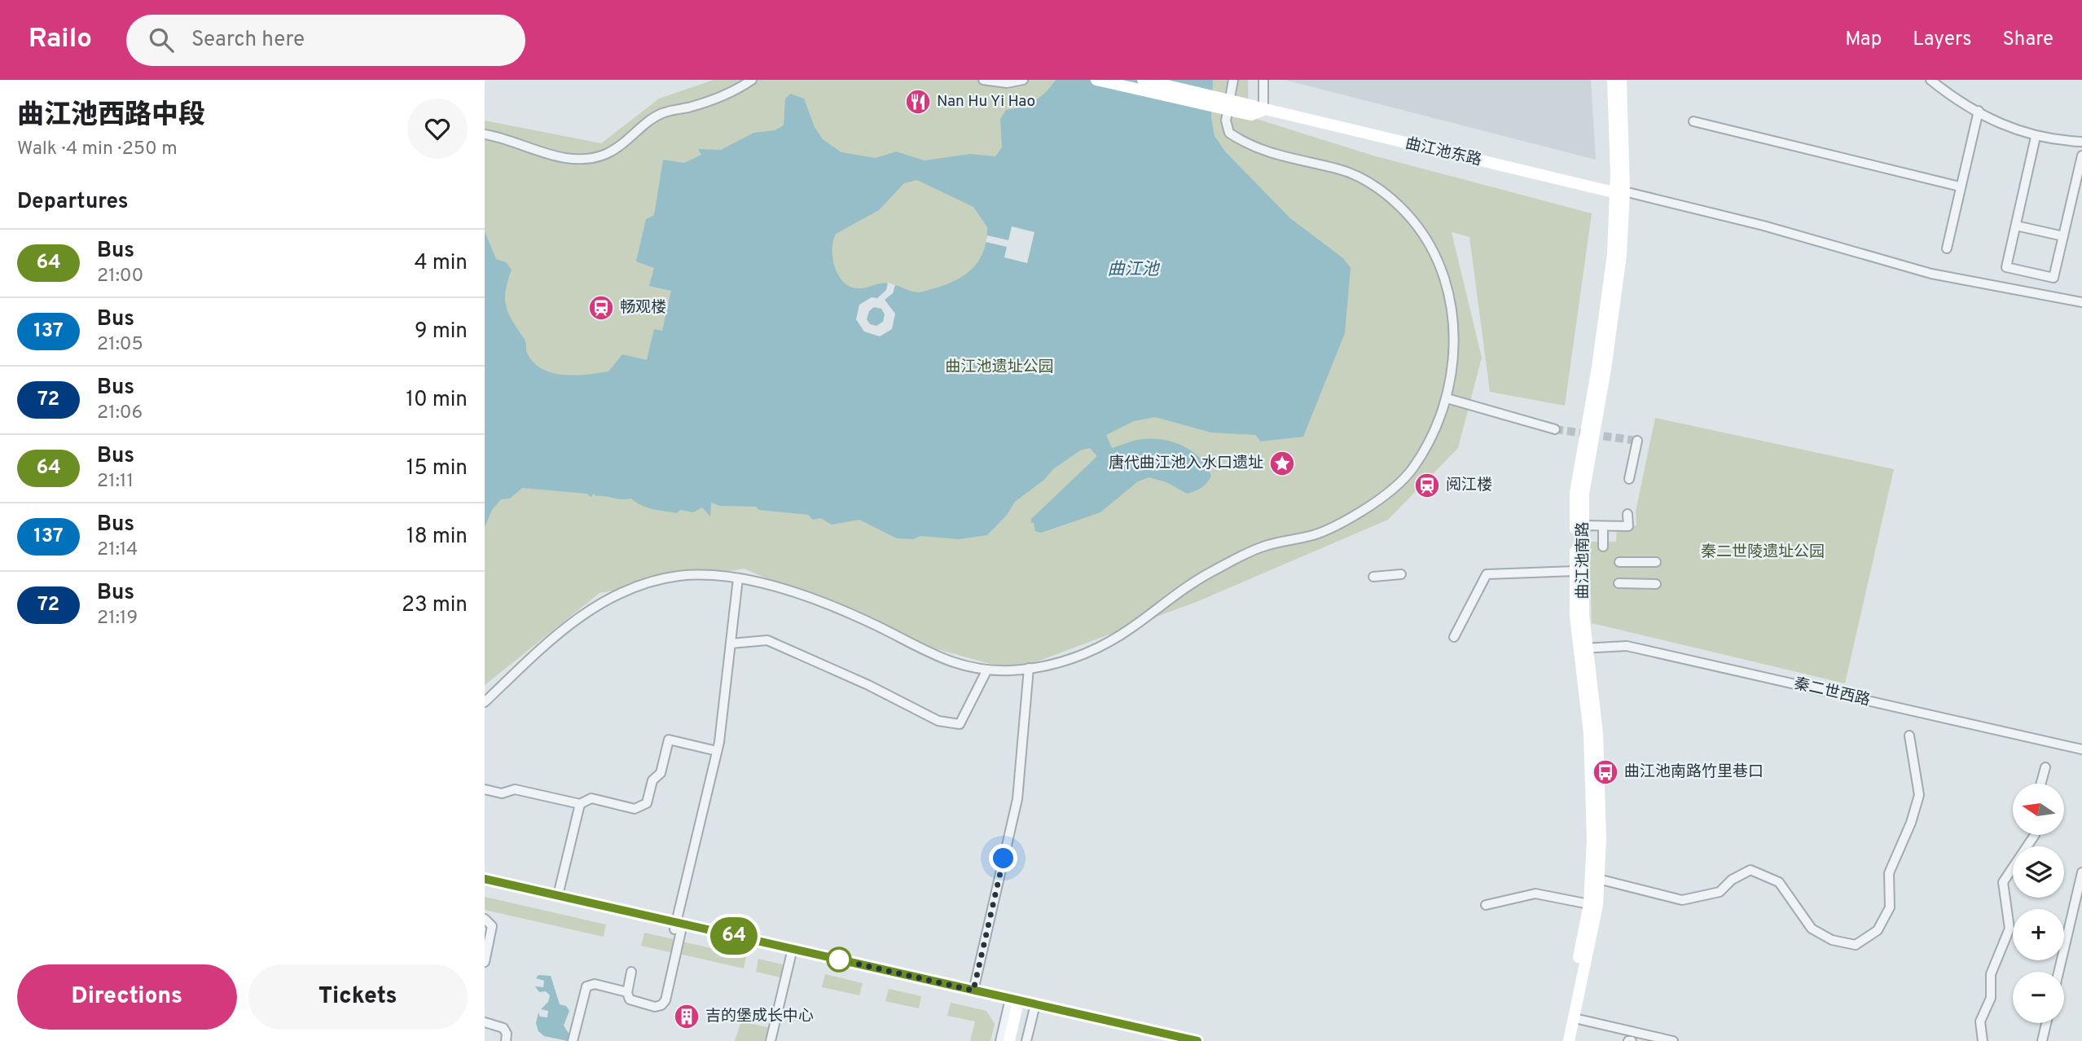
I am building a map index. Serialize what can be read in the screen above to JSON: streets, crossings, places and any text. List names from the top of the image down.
{
  "streets": {
    "main road": ["曲江池东路", "曲江池南路"],
    "street": ["秦二世西路"]
  },
  "crossings": [
    ["曲江池东路", "曲江池南路"],
    ["曲江池南路", "秦二世西路"]
  ],
  "water": ["曲江池"],
  "parks": ["曲江池遗址公园", "秦二世陵遗址公园"],
  "places": {
    "restaurant": ["Nan Hu Yi Hao"],
    "station": ["畅观楼", "阅江楼"],
    "place": ["唐代曲江池入水口遗址"],
    "bus stop": ["曲江池南路竹里巷口"],
    "building": ["吉的堡成长中心"]
  },
  "lines": ["bus line 64"],
  "north": "left",
  "page": {
    "header": "Railo",
    "search": "Search here",
    "nav": ["Map", "Layers", "Share"],
    "heading": [
      ["曲江池西路中段", "Walk · 4 min · 250 m"],
      "Departures"
    ],
    "on_map": "64",
    "list": [
      {
        "mark": "64",
        "name": "Bus",
        "note": "21:00",
        "value": "4 min"
      },
      {
        "mark": "137",
        "name": "Bus",
        "note": "21:05",
        "value": "9 min"
      },
      {
        "mark": "72",
        "name": "Bus",
        "note": "21:06",
        "value": "10 min"
      },
      {
        "mark": "64",
        "name": "Bus",
        "note": "21:11",
        "value": "15 min"
      },
      {
        "mark": "137",
        "name": "Bus",
        "note": "21:14",
        "value": "18 min"
      },
      {
        "mark": "72",
        "name": "Bus",
        "note": "21:19",
        "value": "23 min"
      }
    ],
    "map_buttons": ["+", "−"],
    "buttons": ["Directions", "Tickets"]
  }
}
